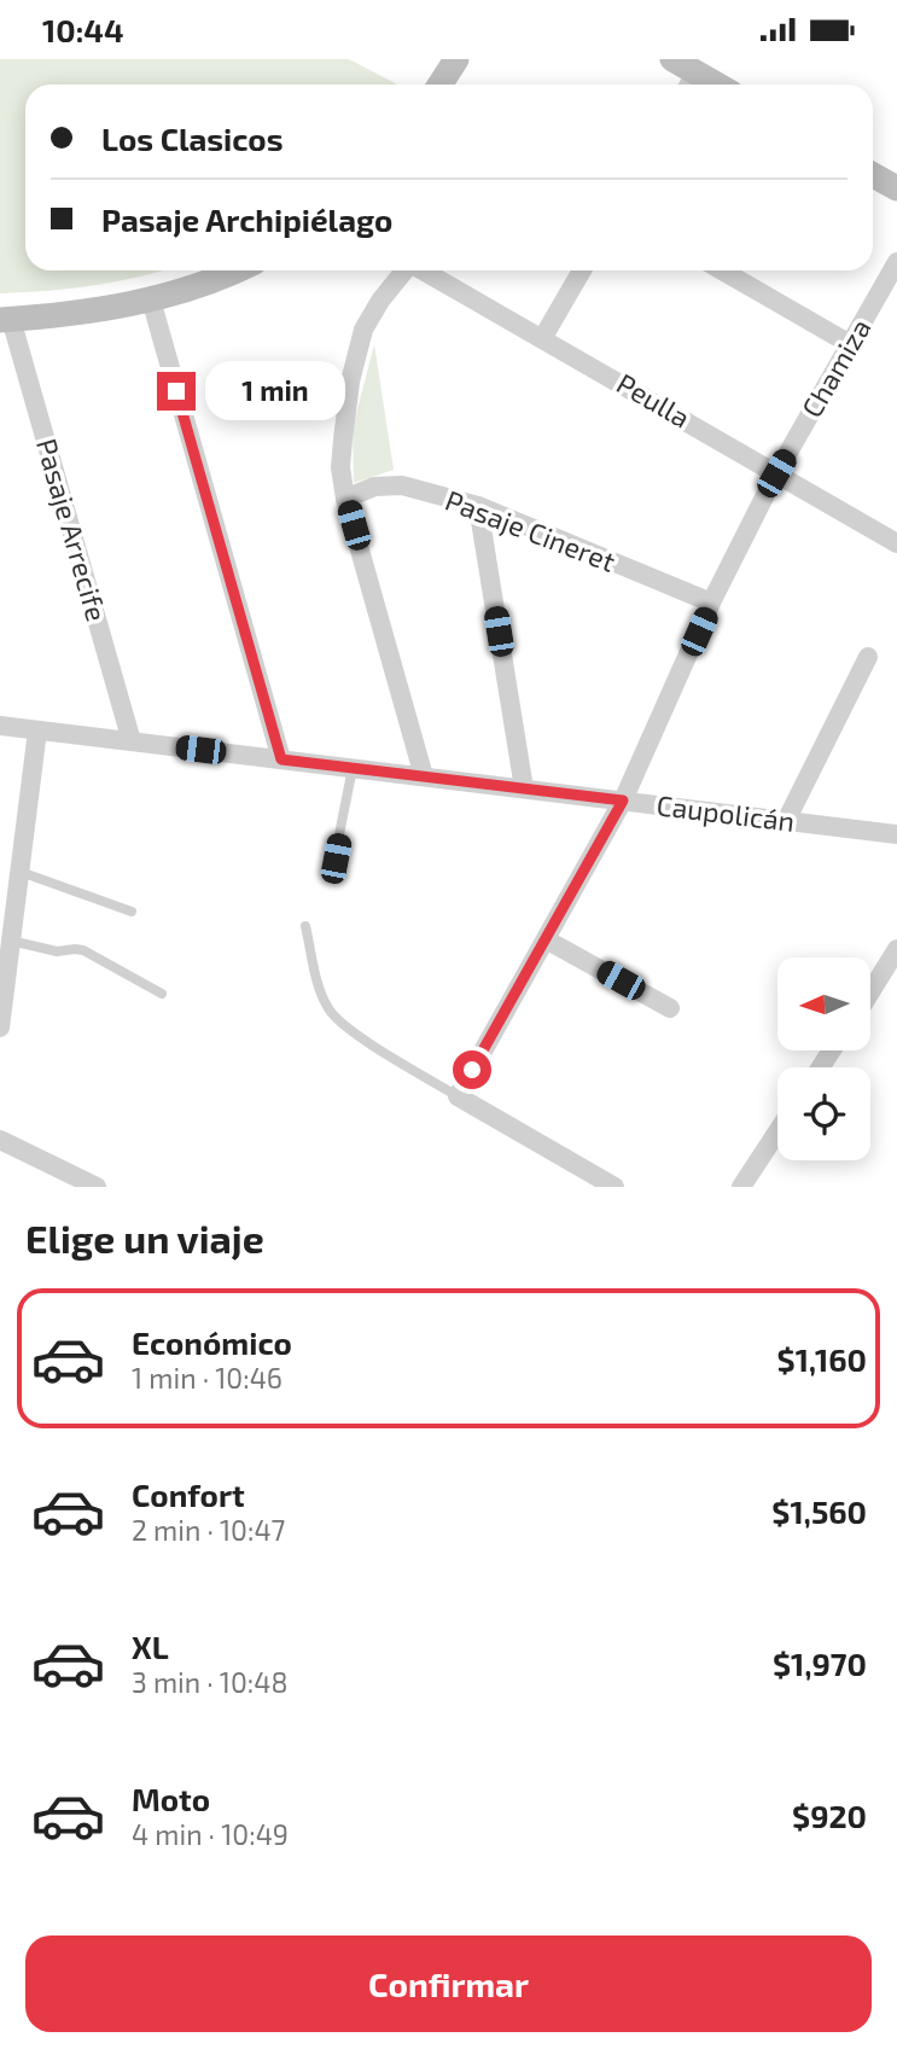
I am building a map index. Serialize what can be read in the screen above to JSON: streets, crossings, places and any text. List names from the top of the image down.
{
  "streets": {
    "street": [
      "Chamiza",
      "Peulla",
      "Pasaje Arrecife",
      "Pasaje Cineret",
      "Caupolicán"
    ]
  },
  "crossings": [
    ["Chamiza", "Peulla"],
    ["Chamiza", "Pasaje Cineret"],
    ["Chamiza", "Caupolicán"],
    ["Pasaje Arrecife", "Caupolicán"]
  ],
  "north": "left",
  "page": {
    "status": "10:44",
    "banner": ["Los Clasicos", "Pasaje Archipiélago"],
    "bubble": "1 min",
    "heading": "Elige un viaje",
    "list": [
      {
        "name": "Económico",
        "note": "1 min · 10:46",
        "value": "$1,160"
      },
      {
        "name": "Confort",
        "note": "2 min · 10:47",
        "value": "$1,560"
      },
      {
        "name": "XL",
        "note": "3 min · 10:48",
        "value": "$1,970"
      },
      {
        "name": "Moto",
        "note": "4 min · 10:49",
        "value": "$920"
      }
    ],
    "buttons": "Confirmar"
  }
}
